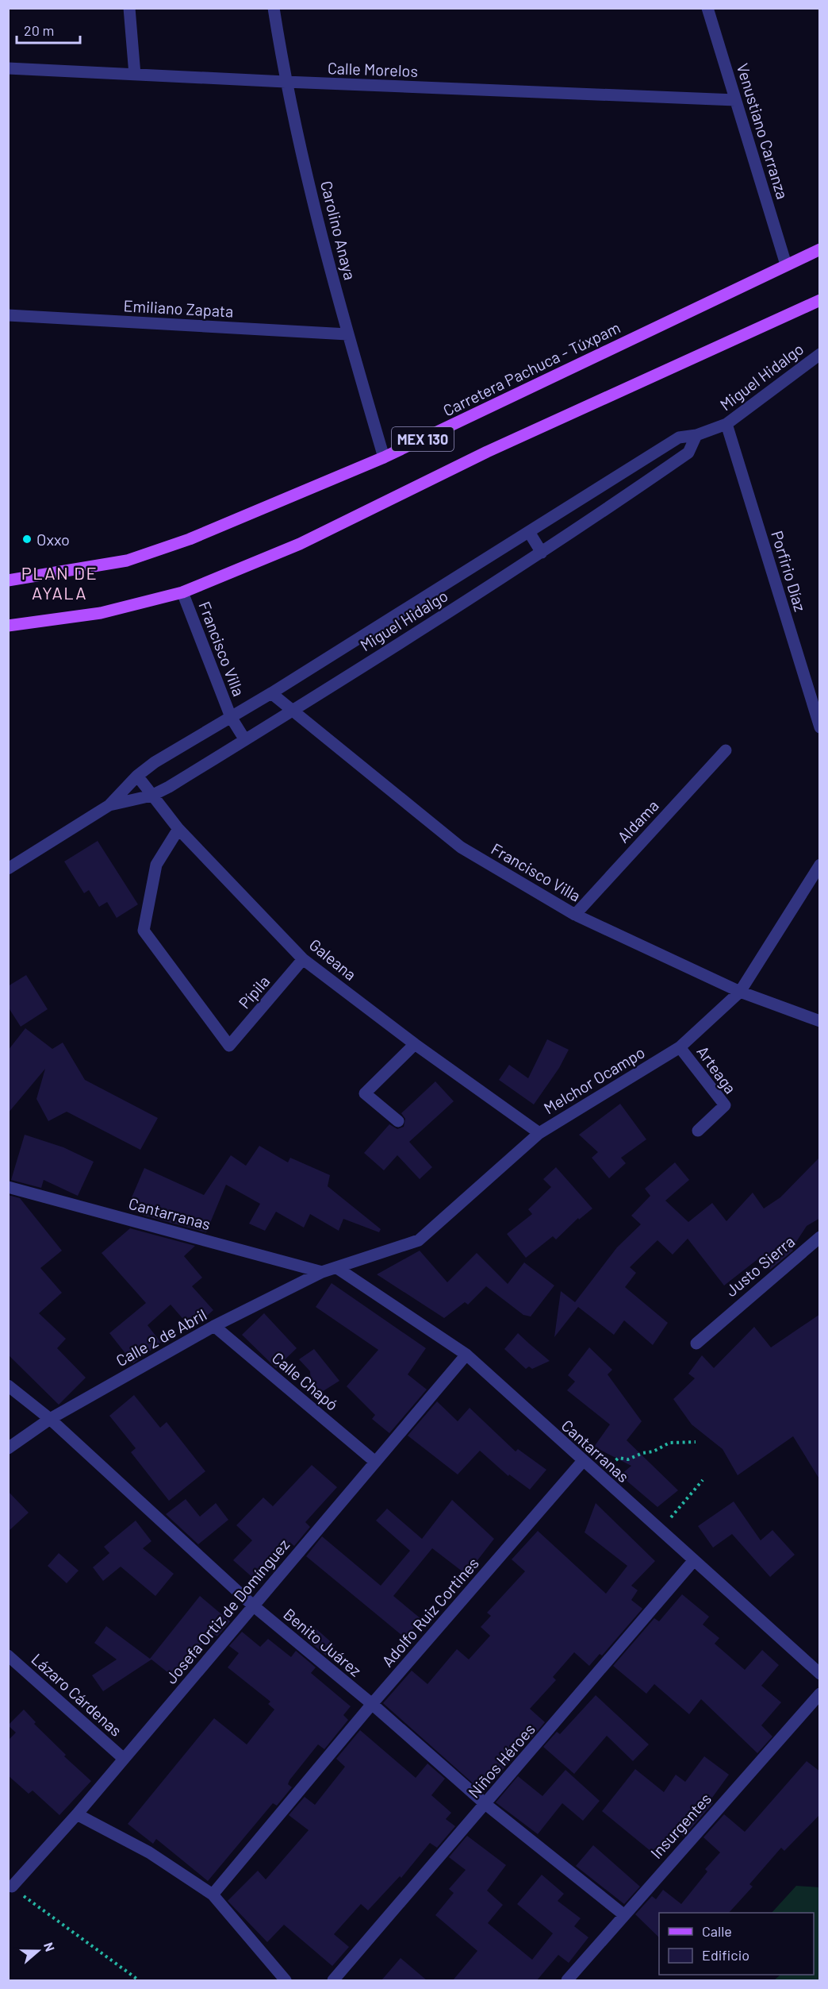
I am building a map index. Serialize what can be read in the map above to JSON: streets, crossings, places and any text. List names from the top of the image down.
{
  "streets": {
    "main road": ["Carretera Pachuca - Túxpam", "MEX 130"],
    "street": [
      "Calle Morelos",
      "Venustiano Carranza",
      "Carolino Anaya",
      "Emiliano Zapata",
      "Miguel Hidalgo",
      "Porfirio Díaz",
      "Francisco Villa",
      "Aldama",
      "Galeana",
      "Pípila",
      "Arteaga",
      "Melchor Ocampo",
      "Cantarranas",
      "Justo Sierra",
      "Calle 2 de Abril",
      "Calle Chapó",
      "Josefa Ortiz de Domínguez",
      "Adolfo Ruiz Cortines",
      "Benito Juárez",
      "Lázaro Cárdenas",
      "Niños Héroes",
      "Insurgentes"
    ]
  },
  "crossings": [
    ["Calle Morelos", "Venustiano Carranza"],
    ["Calle Morelos", "Carolino Anaya"],
    ["Venustiano Carranza", "Carretera Pachuca - Túxpam"],
    ["Carolino Anaya", "Emiliano Zapata"],
    ["Carolino Anaya", "Carretera Pachuca - Túxpam"],
    ["Miguel Hidalgo", "Porfirio Díaz"],
    ["Miguel Hidalgo", "Francisco Villa"],
    ["Miguel Hidalgo", "Galeana"],
    ["MEX 130", "Francisco Villa"],
    ["Francisco Villa", "Aldama"],
    ["Francisco Villa", "Melchor Ocampo"],
    ["Galeana", "Pípila"],
    ["Galeana", "Melchor Ocampo"],
    ["Arteaga", "Melchor Ocampo"],
    ["Melchor Ocampo", "Cantarranas"],
    ["Melchor Ocampo", "Calle 2 de Abril"],
    ["Cantarranas", "Calle 2 de Abril"],
    ["Cantarranas", "Josefa Ortiz de Domínguez"],
    ["Cantarranas", "Adolfo Ruiz Cortines"],
    ["Cantarranas", "Niños Héroes"],
    ["Calle 2 de Abril", "Calle Chapó"],
    ["Calle 2 de Abril", "Benito Juárez"],
    ["Calle Chapó", "Josefa Ortiz de Domínguez"],
    ["Josefa Ortiz de Domínguez", "Benito Juárez"],
    ["Josefa Ortiz de Domínguez", "Lázaro Cárdenas"],
    ["Adolfo Ruiz Cortines", "Benito Juárez"],
    ["Benito Juárez", "Niños Héroes"],
    ["Benito Juárez", "Insurgentes"]
  ],
  "districts": ["PLAN DE AYALA"],
  "places": ["Oxxo"],
  "legend": ["Calle", "Edificio"],
  "scale_bar": "20 m",
  "north": "right"
}
